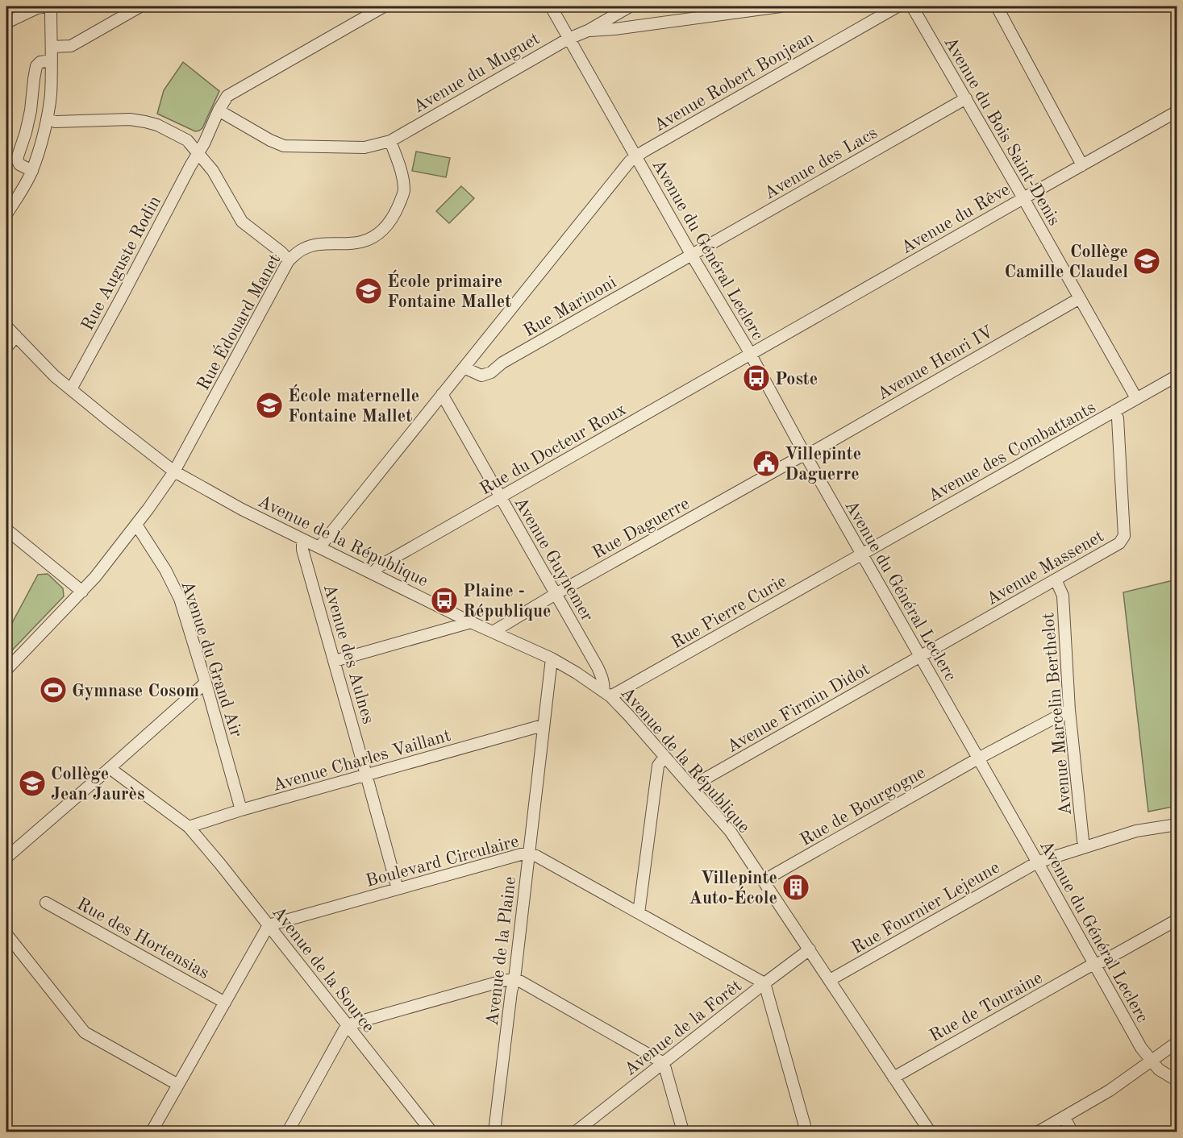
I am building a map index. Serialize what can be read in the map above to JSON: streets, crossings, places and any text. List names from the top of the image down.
{
  "streets": {
    "street": [
      "Avenue du Muguet",
      "Avenue Robert Bonjean",
      "Avenue du Bois Saint-Denis",
      "Avenue des Lacs",
      "Avenue du Rêve",
      "Avenue du Général Leclerc",
      "Rue Auguste Rodin",
      "Rue Marinoni",
      "Rue Édouard Manet",
      "Avenue Henri IV",
      "Rue du Docteur Roux",
      "Avenue des Combattants",
      "Rue Daguerre",
      "Avenue de la République",
      "Avenue Guynemer",
      "Avenue Massenet",
      "Rue Pierre Curie",
      "Avenue des Aulnes",
      "Avenue du Grand Air",
      "Avenue Firmin Didot",
      "Avenue Marcelin Berthelot",
      "Avenue Charles Vaillant",
      "Rue de Bourgogne",
      "Boulevard Circulaire",
      "Rue Fournier Lejeune",
      "Rue des Hortensias",
      "Avenue de la Plaine",
      "Avenue de la Source",
      "Rue de Touraine",
      "Avenue de la Forêt"
    ]
  },
  "crossings": [
    ["Avenue du Muguet", "Avenue du Général Leclerc"],
    ["Avenue du Muguet", "Rue Auguste Rodin"],
    ["Avenue du Muguet", "Rue Édouard Manet"],
    ["Avenue Robert Bonjean", "Avenue du Général Leclerc"],
    ["Avenue Robert Bonjean", "Rue Marinoni"],
    ["Avenue Robert Bonjean", "Avenue de la République"],
    ["Avenue Robert Bonjean", "Avenue Guynemer"],
    ["Avenue du Bois Saint-Denis", "Avenue des Lacs"],
    ["Avenue du Bois Saint-Denis", "Avenue du Rêve"],
    ["Avenue du Bois Saint-Denis", "Avenue Henri IV"],
    ["Avenue du Bois Saint-Denis", "Avenue des Combattants"],
    ["Avenue des Lacs", "Avenue du Général Leclerc"],
    ["Avenue des Lacs", "Rue Marinoni"],
    ["Avenue du Rêve", "Avenue du Général Leclerc"],
    ["Avenue du Rêve", "Rue du Docteur Roux"],
    ["Avenue du Général Leclerc", "Rue Marinoni"],
    ["Avenue du Général Leclerc", "Avenue Henri IV"],
    ["Avenue du Général Leclerc", "Rue du Docteur Roux"],
    ["Avenue du Général Leclerc", "Avenue des Combattants"],
    ["Avenue du Général Leclerc", "Rue Daguerre"],
    ["Avenue du Général Leclerc", "Avenue Massenet"],
    ["Avenue du Général Leclerc", "Rue Pierre Curie"],
    ["Avenue du Général Leclerc", "Avenue Firmin Didot"],
    ["Avenue du Général Leclerc", "Rue de Bourgogne"],
    ["Avenue du Général Leclerc", "Rue Fournier Lejeune"],
    ["Avenue du Général Leclerc", "Rue de Touraine"],
    ["Rue Auguste Rodin", "Avenue de la République"],
    ["Rue Édouard Manet", "Avenue de la République"],
    ["Rue Édouard Manet", "Avenue du Grand Air"],
    ["Avenue Henri IV", "Rue Daguerre"],
    ["Rue du Docteur Roux", "Avenue de la République"],
    ["Rue du Docteur Roux", "Avenue Guynemer"],
    ["Avenue des Combattants", "Avenue Massenet"],
    ["Avenue des Combattants", "Rue Pierre Curie"],
    ["Rue Daguerre", "Avenue de la République"],
    ["Rue Daguerre", "Avenue Guynemer"],
    ["Avenue de la République", "Avenue Guynemer"],
    ["Avenue de la République", "Rue Pierre Curie"],
    ["Avenue de la République", "Avenue des Aulnes"],
    ["Avenue de la République", "Avenue Firmin Didot"],
    ["Avenue de la République", "Rue de Bourgogne"],
    ["Avenue de la République", "Rue Fournier Lejeune"],
    ["Avenue de la République", "Avenue de la Plaine"],
    ["Avenue de la République", "Rue de Touraine"],
    ["Avenue de la République", "Avenue de la Forêt"],
    ["Avenue Guynemer", "Rue Pierre Curie"],
    ["Avenue Massenet", "Avenue Firmin Didot"],
    ["Avenue Massenet", "Avenue Marcelin Berthelot"],
    ["Avenue des Aulnes", "Avenue Charles Vaillant"],
    ["Avenue des Aulnes", "Boulevard Circulaire"],
    ["Avenue du Grand Air", "Avenue Charles Vaillant"],
    ["Avenue Marcelin Berthelot", "Rue de Bourgogne"],
    ["Avenue Marcelin Berthelot", "Rue Fournier Lejeune"],
    ["Avenue Charles Vaillant", "Avenue de la Plaine"],
    ["Avenue Charles Vaillant", "Avenue de la Source"],
    ["Boulevard Circulaire", "Avenue de la Plaine"],
    ["Boulevard Circulaire", "Avenue de la Source"],
    ["Boulevard Circulaire", "Avenue de la Forêt"]
  ],
  "places": {
    "school or university": [
      "Collège Camille Claudel",
      "École primaire Fontaine Mallet",
      "École maternelle Fontaine Mallet",
      "Collège Jean Jaurès"
    ],
    "bus stop": ["Poste", "Plaine - République"],
    "public building": ["Villepinte Daguerre"],
    "sports": ["Gymnase Cosom"],
    "building": ["Villepinte Auto-École"]
  }
}
